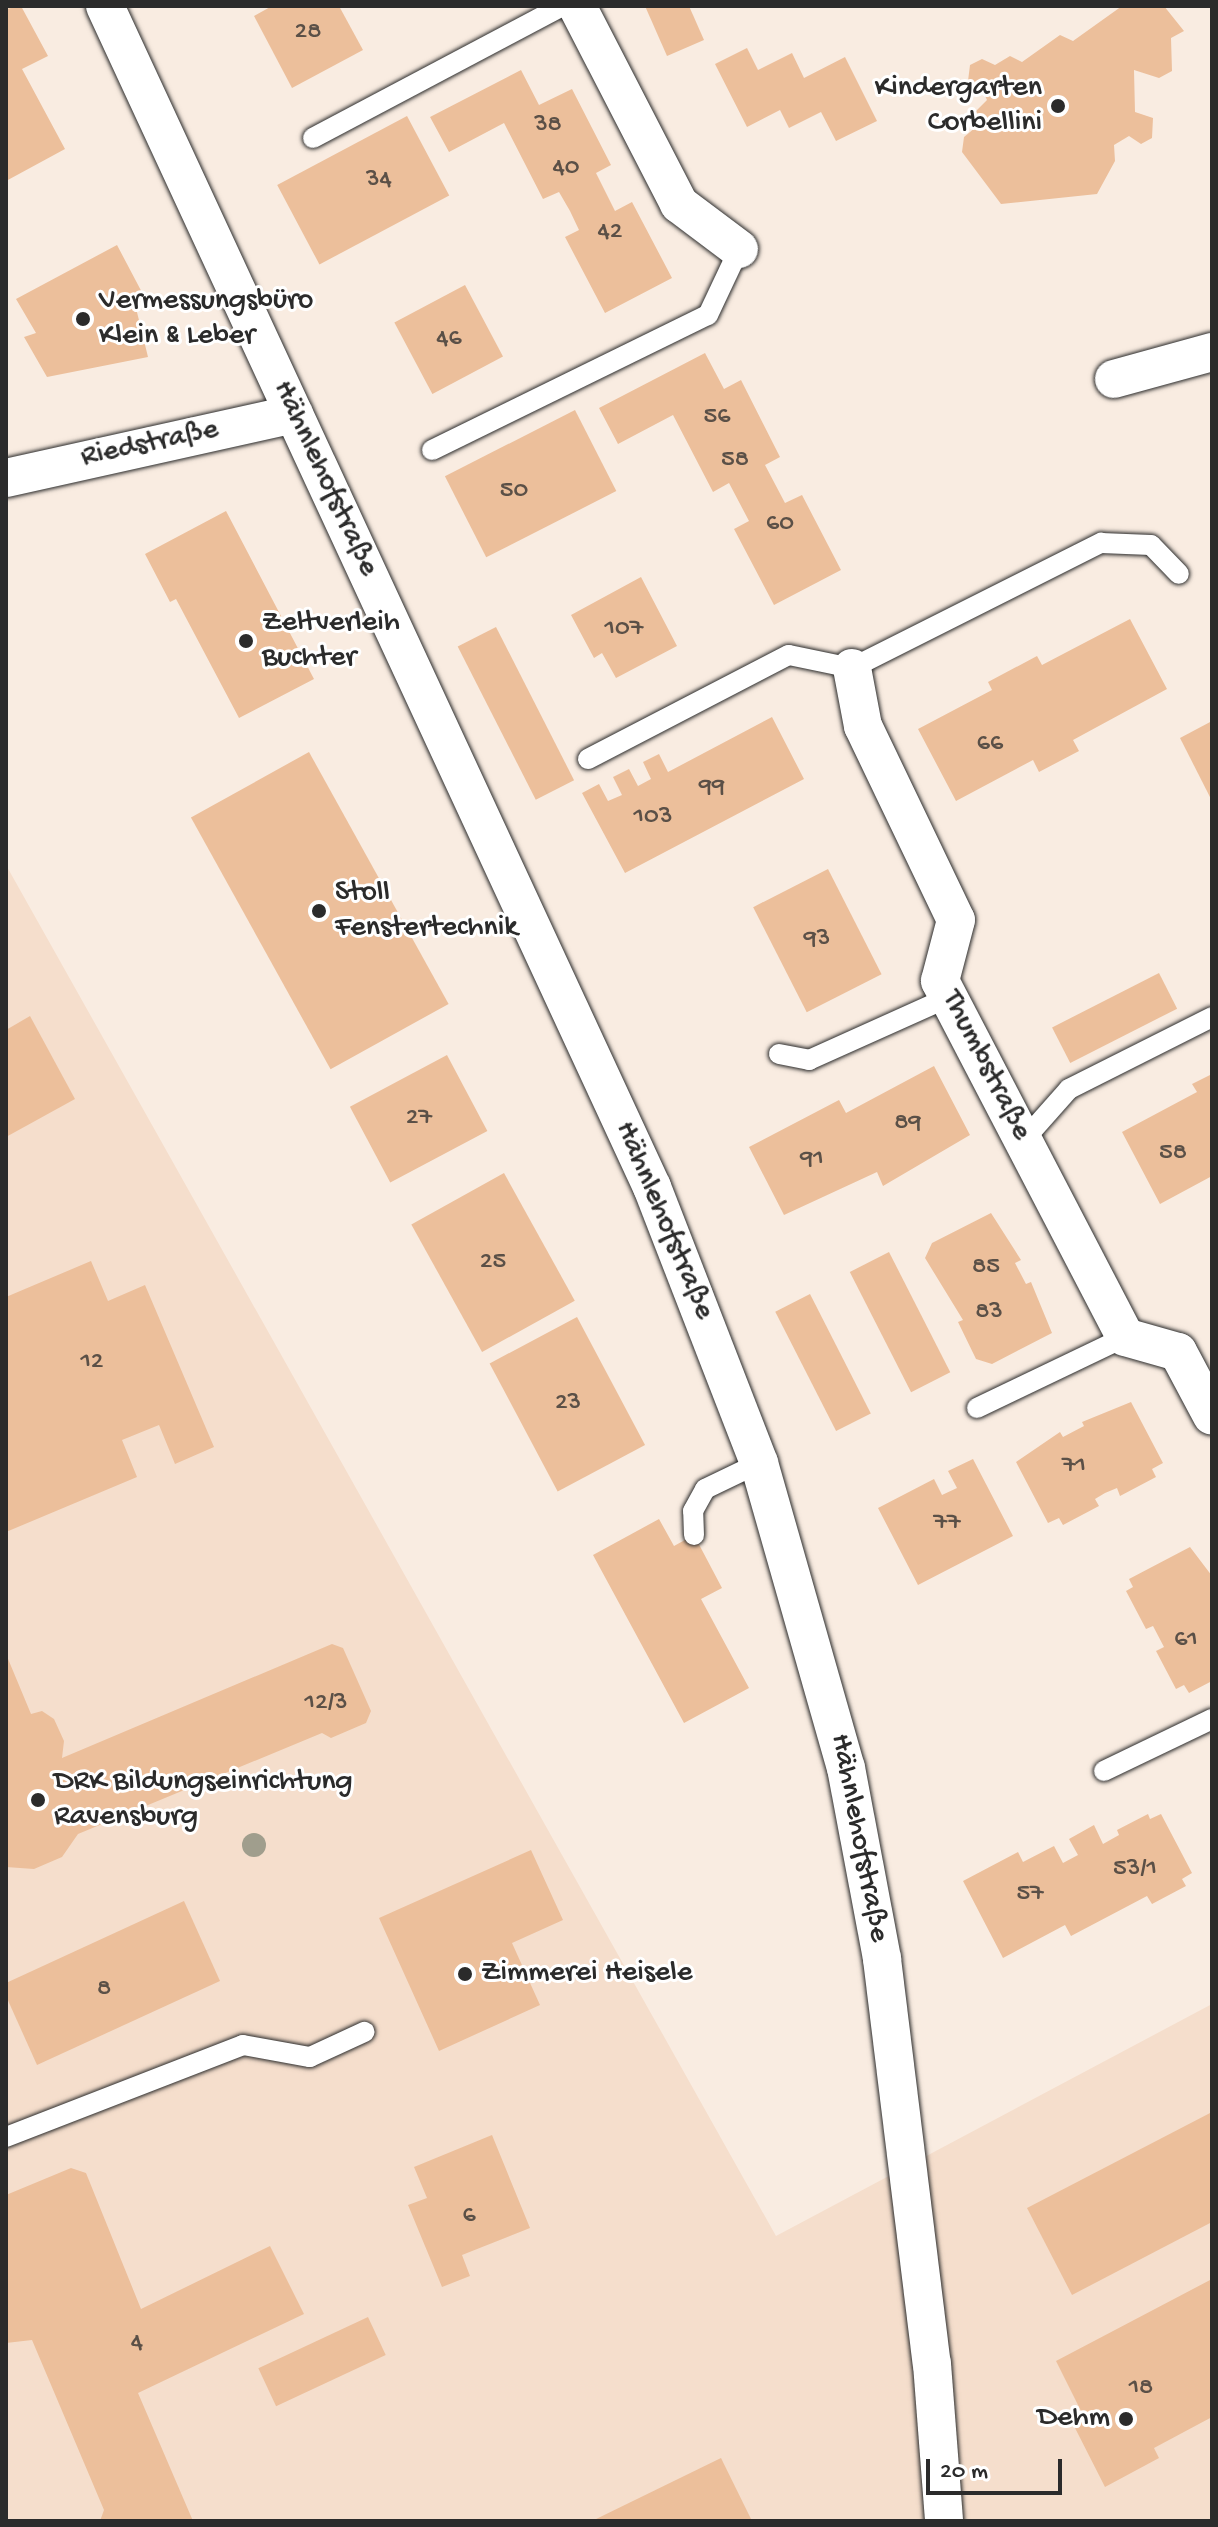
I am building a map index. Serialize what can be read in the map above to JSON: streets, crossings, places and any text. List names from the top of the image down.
{
  "streets": {
    "street": ["Riedstraße", "Hähnlehofstraße", "Thumbstraße"]
  },
  "crossings": [
    ["Riedstraße", "Hähnlehofstraße"]
  ],
  "places": [
    "Kindergarten Corbellini",
    "Vermessungsbüro Klein & Leber",
    "Zeltverleih Buchter",
    "Stoll Fenstertechnik",
    "DRK Bildungseinrichtung Ravensburg",
    "Zimmerei Heisele",
    "Dehm"
  ],
  "house_numbers": [
    "28",
    "38",
    "40",
    "34",
    "42",
    "46",
    "56",
    "58",
    "50",
    "60",
    "107",
    "66",
    "99",
    "103",
    "93",
    "27",
    "89",
    "58",
    "91",
    "25",
    "85",
    "83",
    "12",
    "23",
    "71",
    "77",
    "61",
    "12/3",
    "53/1",
    "57",
    "8",
    "6",
    "4",
    "18"
  ],
  "scale_bar": "20 m"
}
